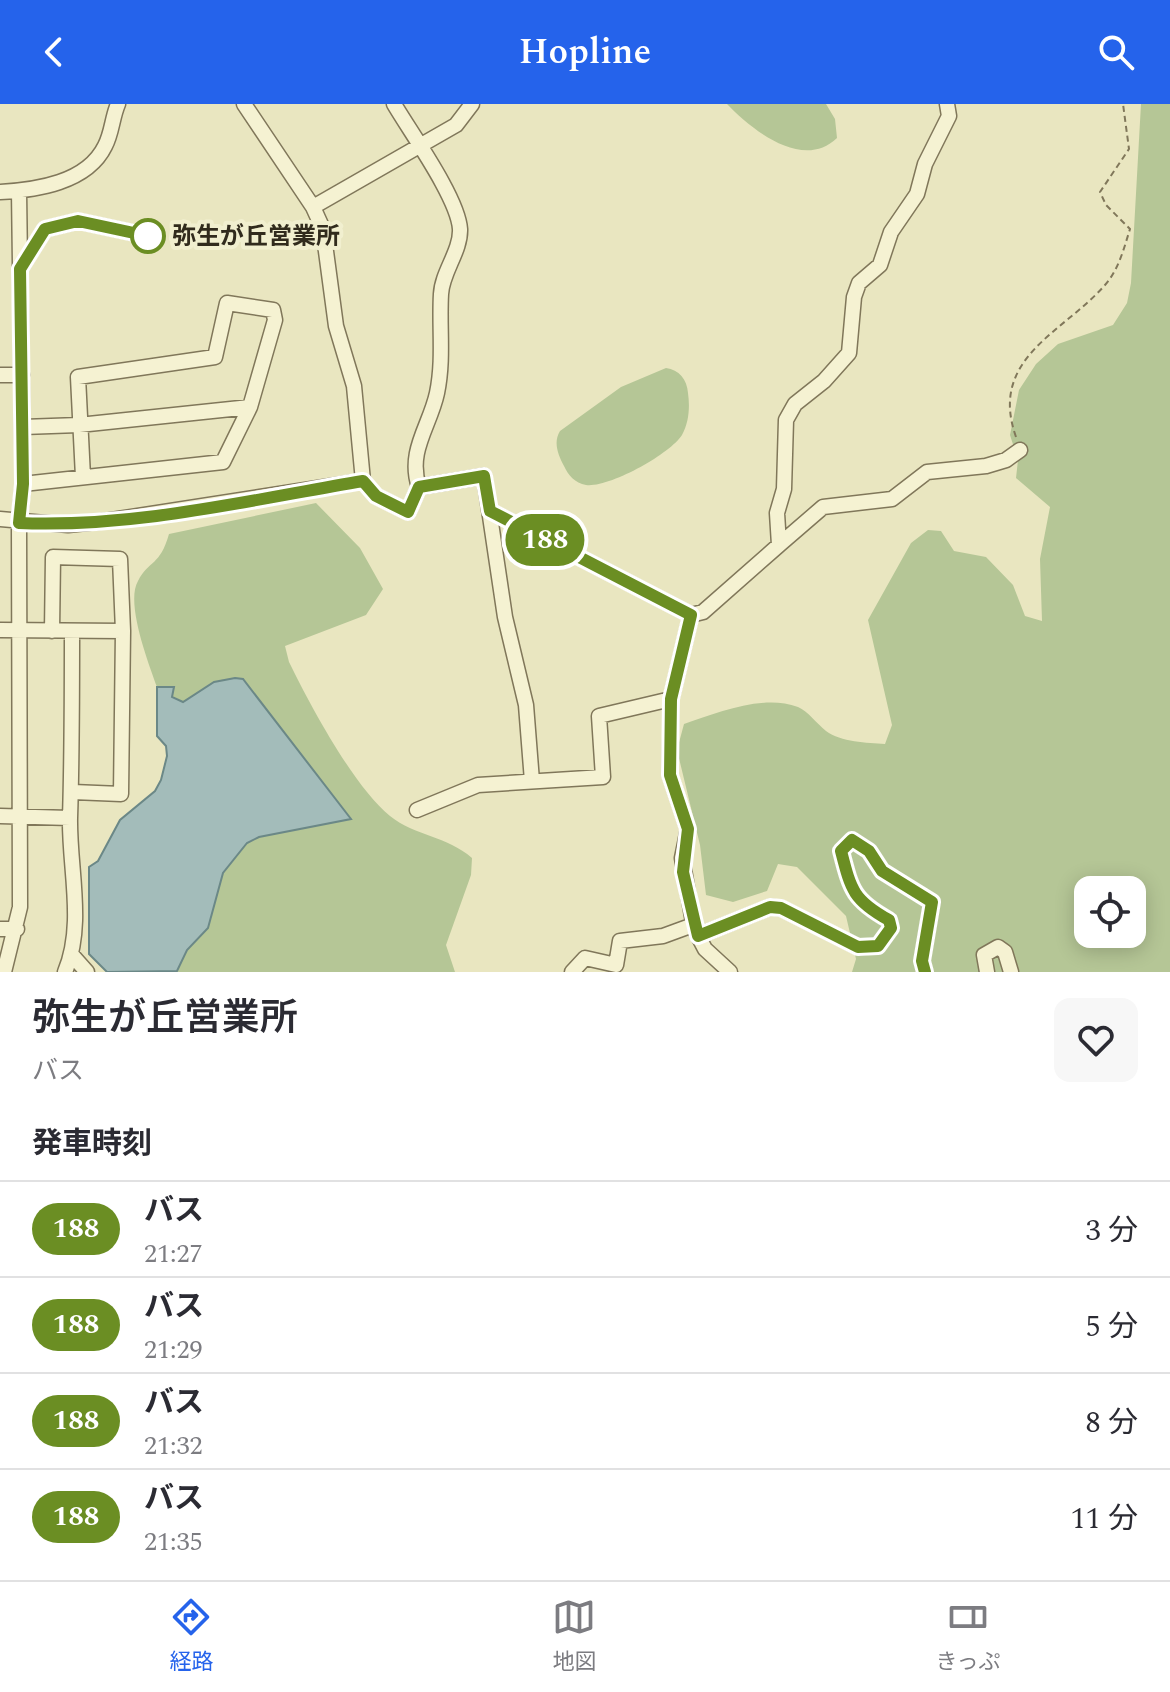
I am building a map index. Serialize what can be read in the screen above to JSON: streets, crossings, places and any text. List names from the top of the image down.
{
  "places": ["弥生が丘営業所"],
  "lines": ["bus line 188"],
  "page": {
    "header": "Hopline",
    "on_map": "188",
    "heading": [
      ["弥生が丘営業所", "バス"],
      "発車時刻"
    ],
    "list": [
      {
        "mark": "188",
        "name": "バス",
        "note": "21:27",
        "value": "3 分"
      },
      {
        "mark": "188",
        "name": "バス",
        "note": "21:29",
        "value": "5 分"
      },
      {
        "mark": "188",
        "name": "バス",
        "note": "21:32",
        "value": "8 分"
      },
      {
        "mark": "188",
        "name": "バス",
        "note": "21:35",
        "value": "11 分"
      }
    ],
    "tabs": ["経路", "地図", "きっぷ"]
  }
}
